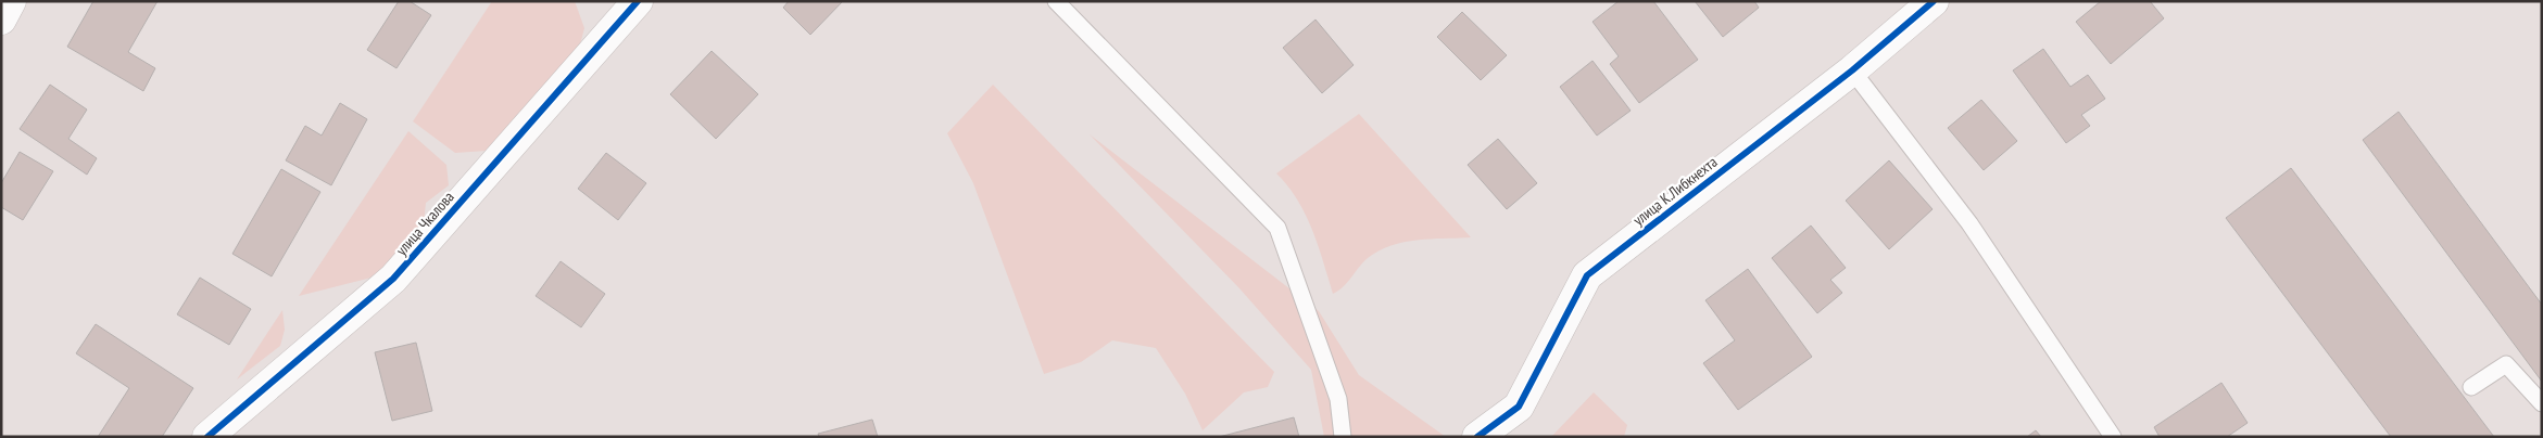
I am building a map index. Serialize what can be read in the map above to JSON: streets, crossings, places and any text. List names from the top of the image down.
{
  "streets": {
    "street": ["улица К.Либкнехта", "улица Чкалова"]
  }
}
